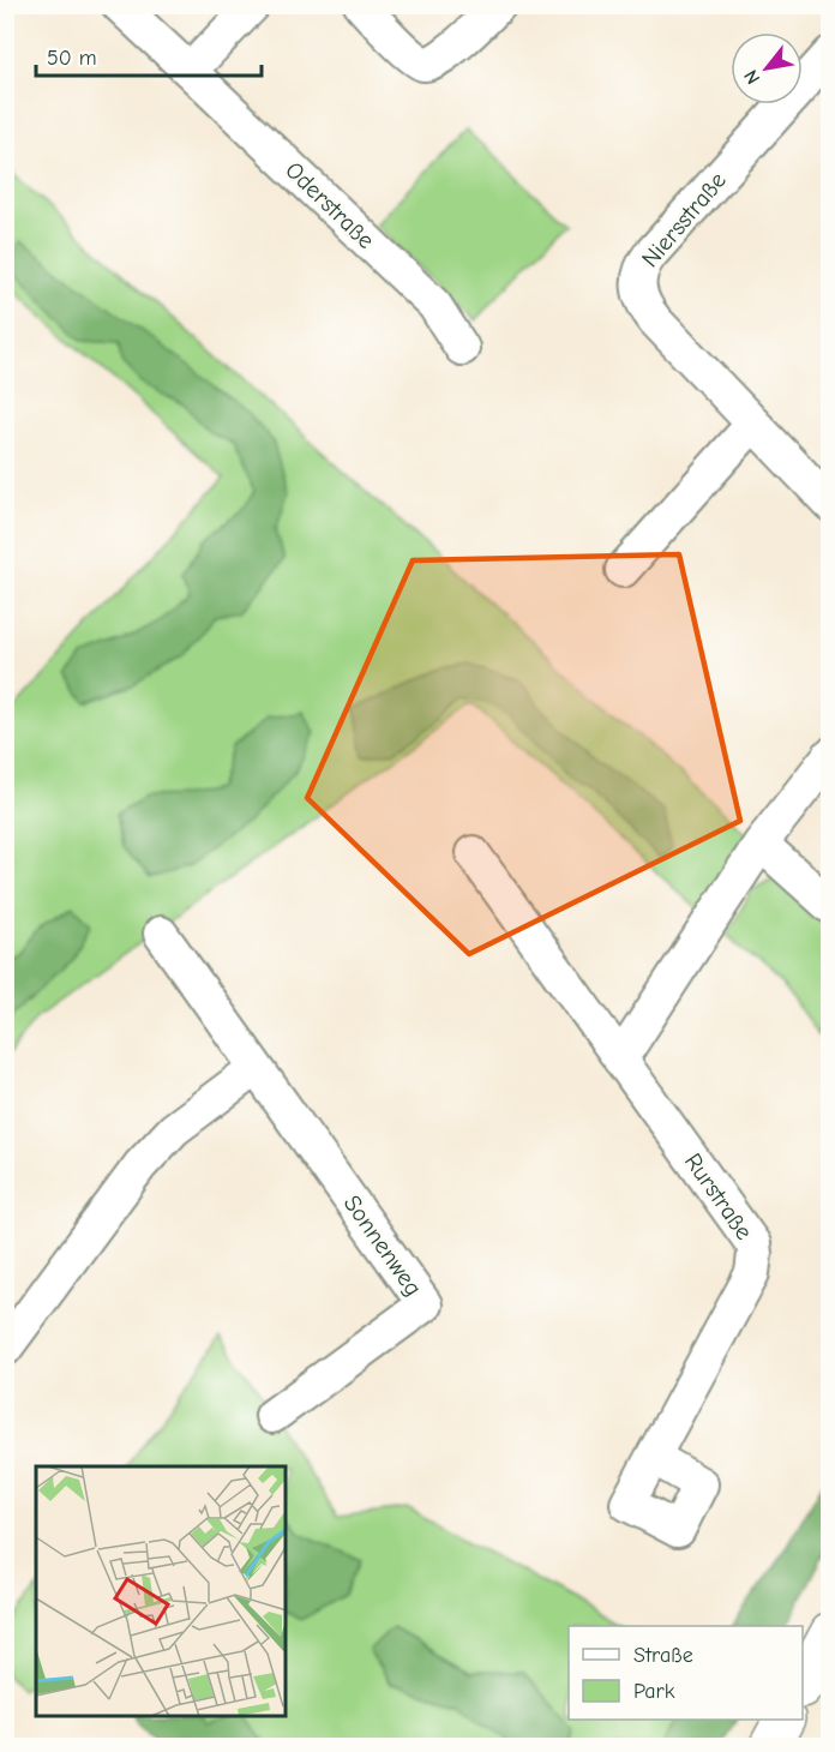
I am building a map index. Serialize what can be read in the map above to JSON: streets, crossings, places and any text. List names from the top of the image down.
{
  "streets": {
    "street": [
      "Oderstraße",
      "Niersstraße",
      "Rurstraße",
      "Sonnenweg"
    ]
  },
  "legend": ["Straße", "Park"],
  "scale_bar": "50 m",
  "north": "bottom left"
}
